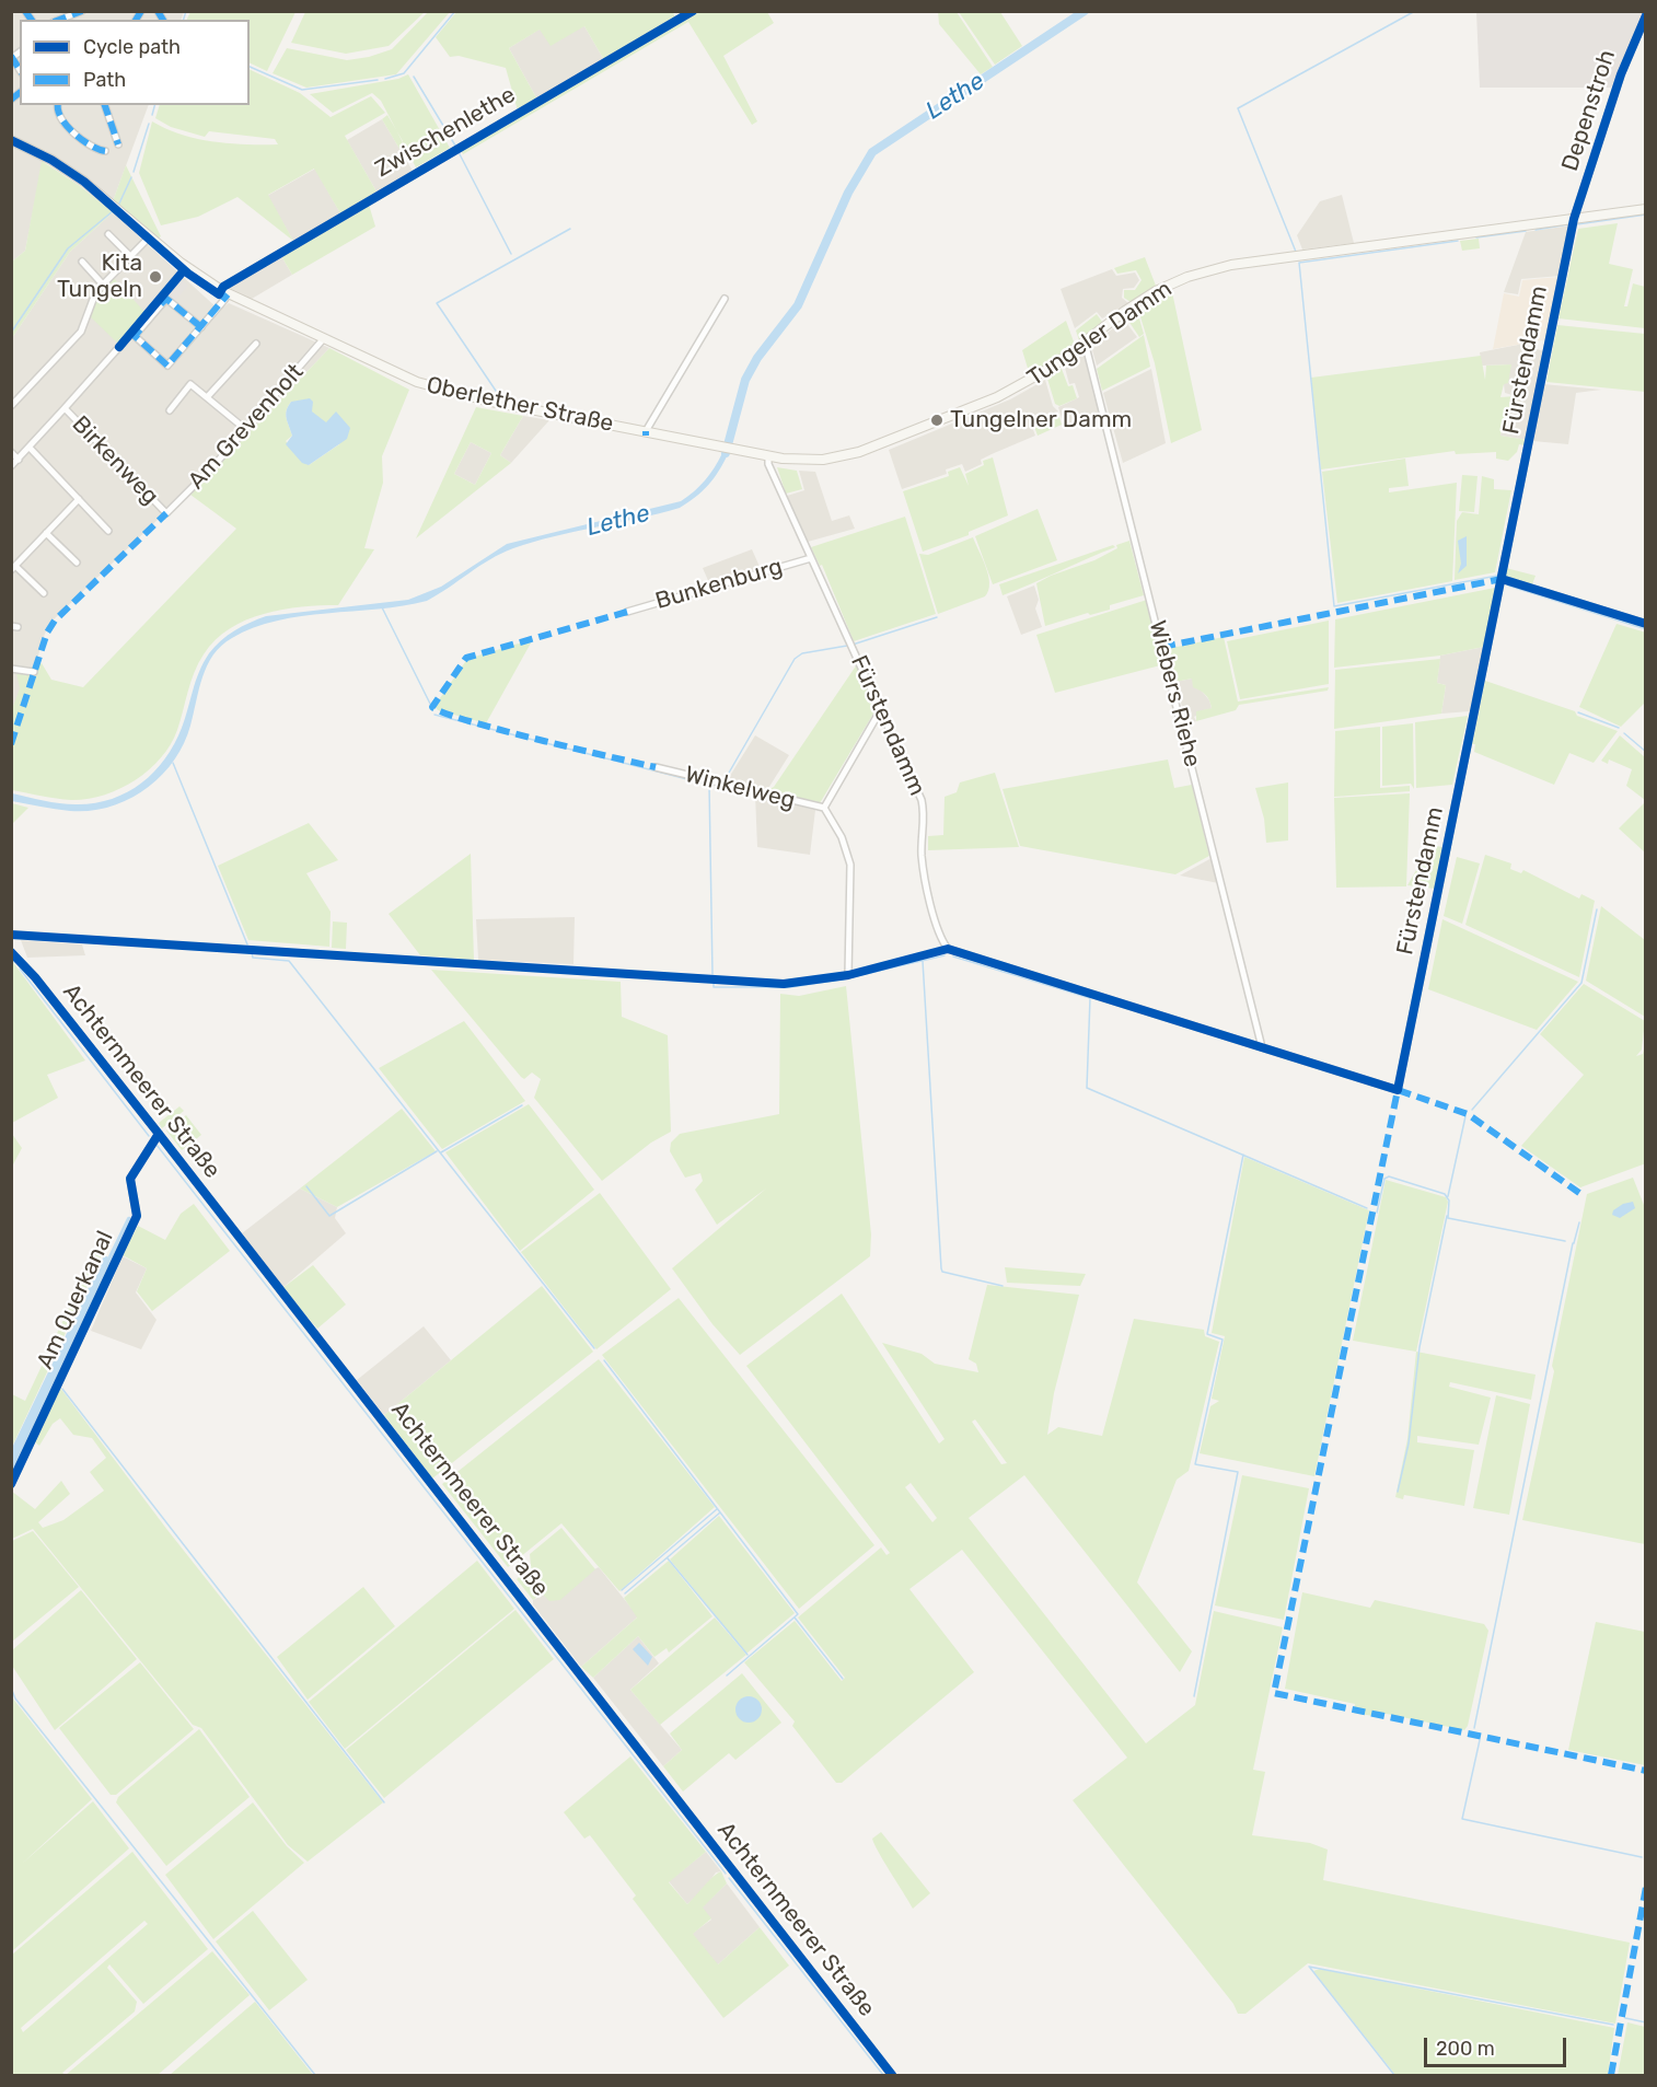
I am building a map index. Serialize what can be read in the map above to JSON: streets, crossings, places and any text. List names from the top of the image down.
{
  "streets": {
    "street": [
      "Depenstroh",
      "Zwischenlethe",
      "Tungeler Damm",
      "Fürstendamm",
      "Oberlether Straße",
      "Am Grevenholt",
      "Birkenweg",
      "Bunkenburg",
      "Wiebers Riehe",
      "Winkelweg",
      "Achternmeerer Straße",
      "Am Querkanal"
    ]
  },
  "crossings": [
    ["Depenstroh", "Tungeler Damm"],
    ["Depenstroh", "Fürstendamm"],
    ["Zwischenlethe", "Oberlether Straße"],
    ["Tungeler Damm", "Fürstendamm"],
    ["Tungeler Damm", "Oberlether Straße"],
    ["Tungeler Damm", "Wiebers Riehe"],
    ["Fürstendamm", "Bunkenburg"],
    ["Fürstendamm", "Wiebers Riehe"],
    ["Fürstendamm", "Winkelweg"],
    ["Oberlether Straße", "Am Grevenholt"],
    ["Am Grevenholt", "Birkenweg"],
    ["Achternmeerer Straße", "Am Querkanal"]
  ],
  "water": ["Lethe"],
  "places": ["Kita Tungeln", "Tungelner Damm"],
  "legend": ["Cycle path", "Path"],
  "scale_bar": "200 m"
}
